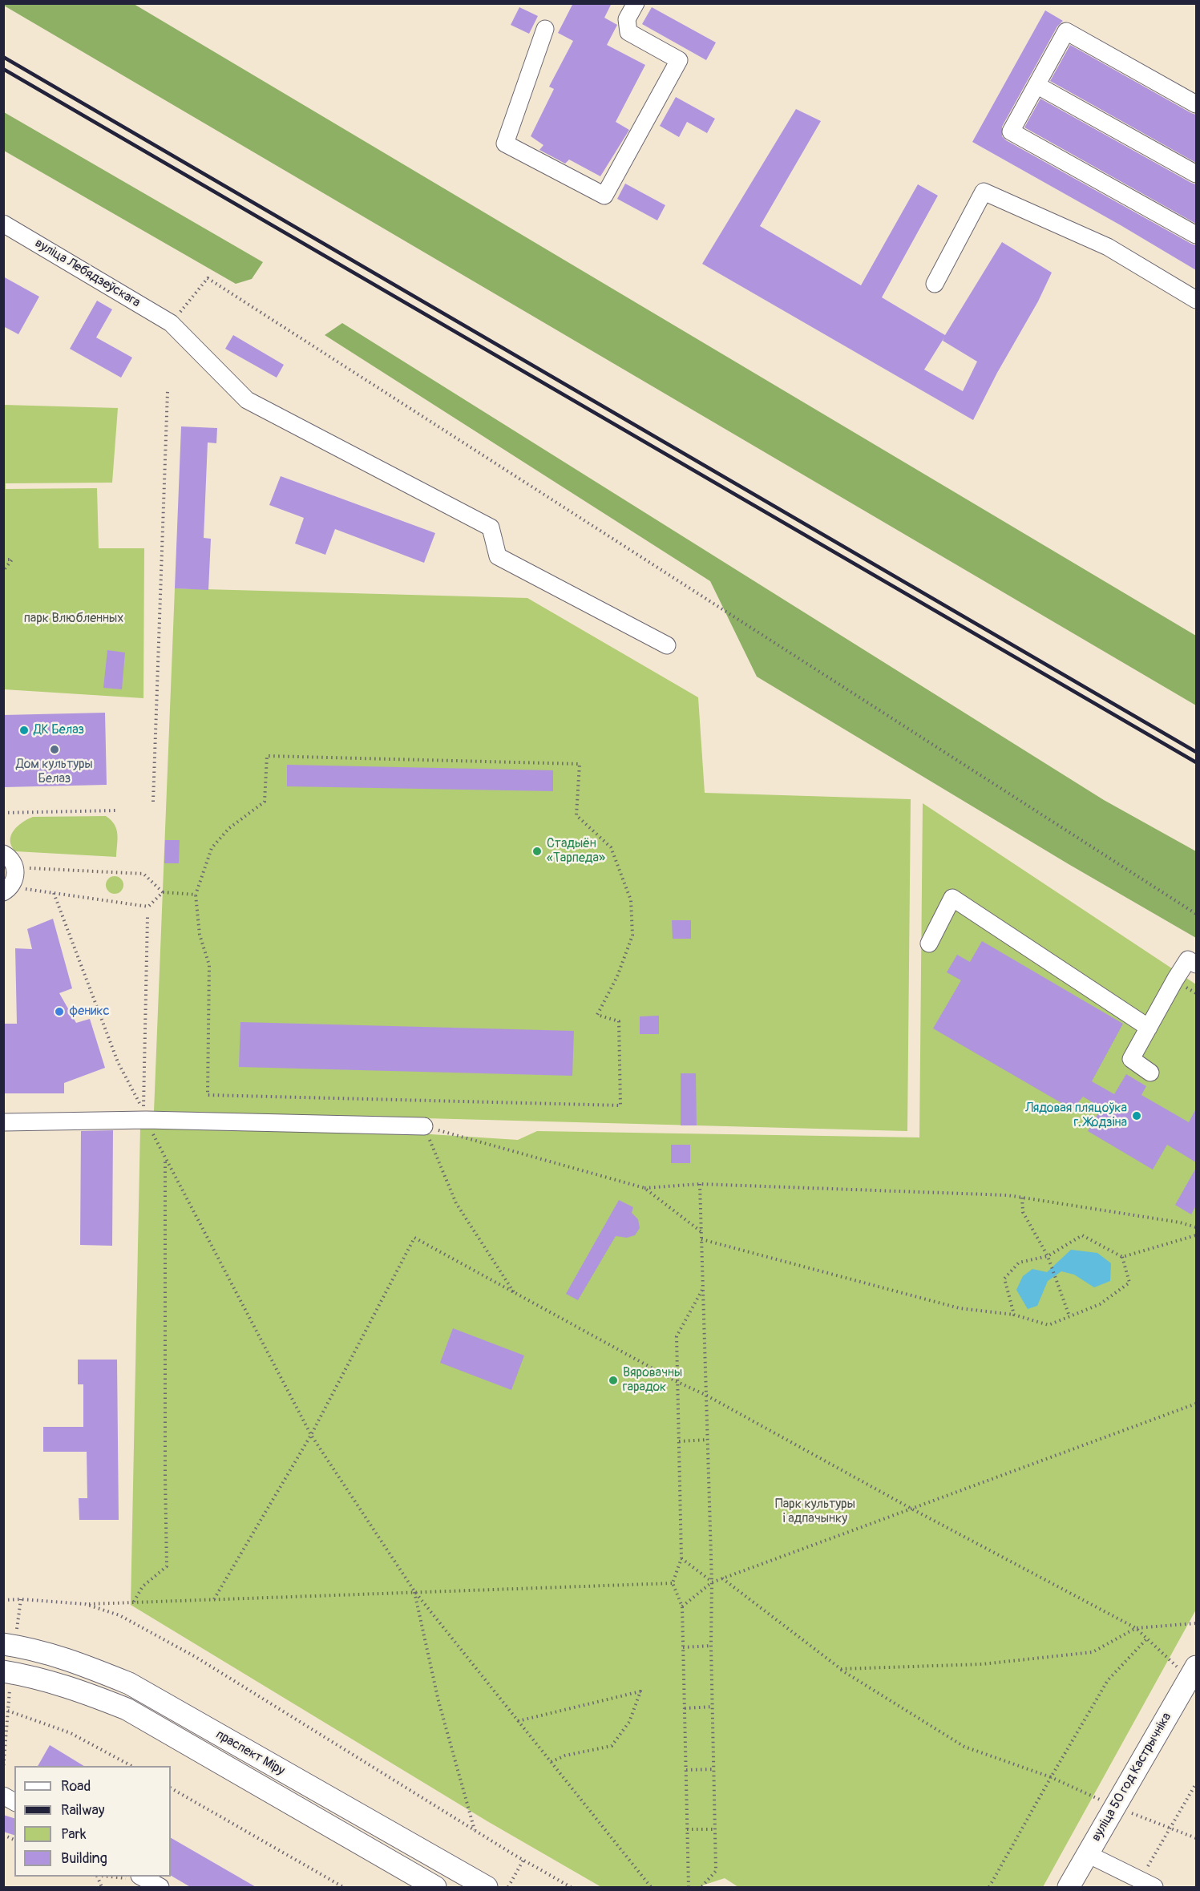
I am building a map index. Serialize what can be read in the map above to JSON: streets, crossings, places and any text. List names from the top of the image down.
{
  "streets": {
    "main road": ["праспект Міру", "вуліца 50 год Кастрычніка"],
    "street": ["вуліца Лебядзеўскага"]
  },
  "parks": ["парк Влюбленных", "Парк культуры і адпачынку"],
  "places": [
    "ДК Белаз",
    "Дом культуры Белаз",
    "Стадыён «Тарпеда»",
    "феникс",
    "Лядовая пляцоўка г. Жодзіна",
    "Вяровачны гарадок"
  ],
  "legend": [
    "Road",
    "Railway",
    "Park",
    "Building"
  ]
}
